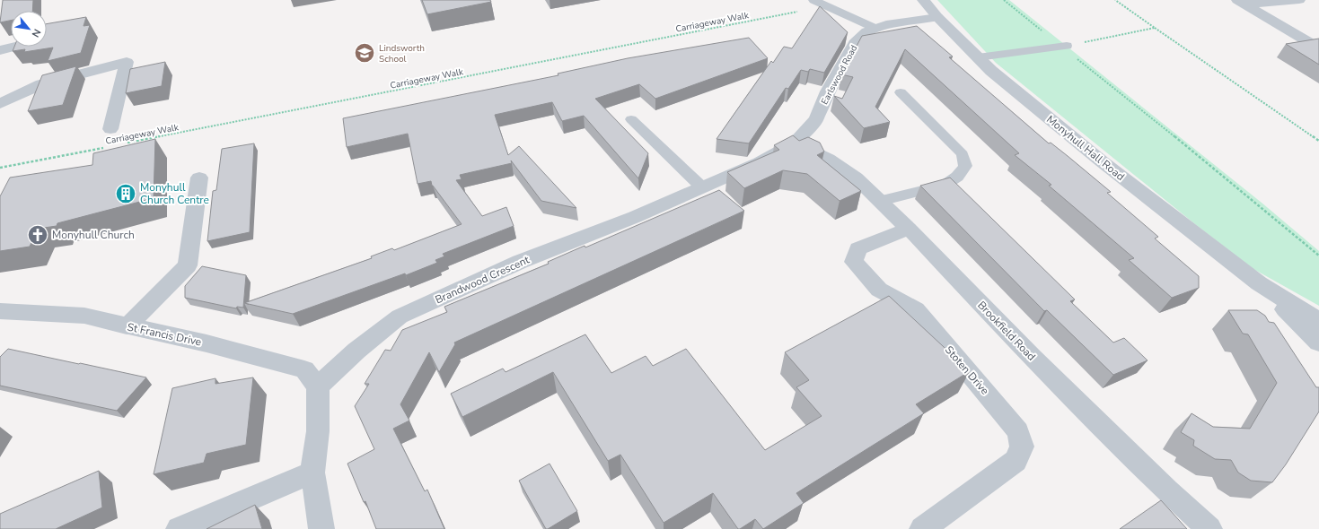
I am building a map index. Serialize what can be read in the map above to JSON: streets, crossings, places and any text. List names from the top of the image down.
{
  "streets": {
    "street": [
      "Earlswood Road",
      "Monyhull Hall Road",
      "Brandwood Crescent",
      "Brookfield Road",
      "St Francis Drive",
      "Stoten Drive"
    ],
    "path": ["Carriageway Walk"]
  },
  "crossings": [
    ["Earlswood Road", "Monyhull Hall Road"],
    ["Earlswood Road", "Brandwood Crescent"],
    ["Earlswood Road", "Brookfield Road"],
    ["Brandwood Crescent", "Brookfield Road"],
    ["Brandwood Crescent", "St Francis Drive"],
    ["Brookfield Road", "Stoten Drive"]
  ],
  "places": {
    "school or university": ["Lindsworth School"],
    "building": ["Monyhull Church Centre"],
    "church": ["Monyhull Church"]
  },
  "north": "bottom right"
}
